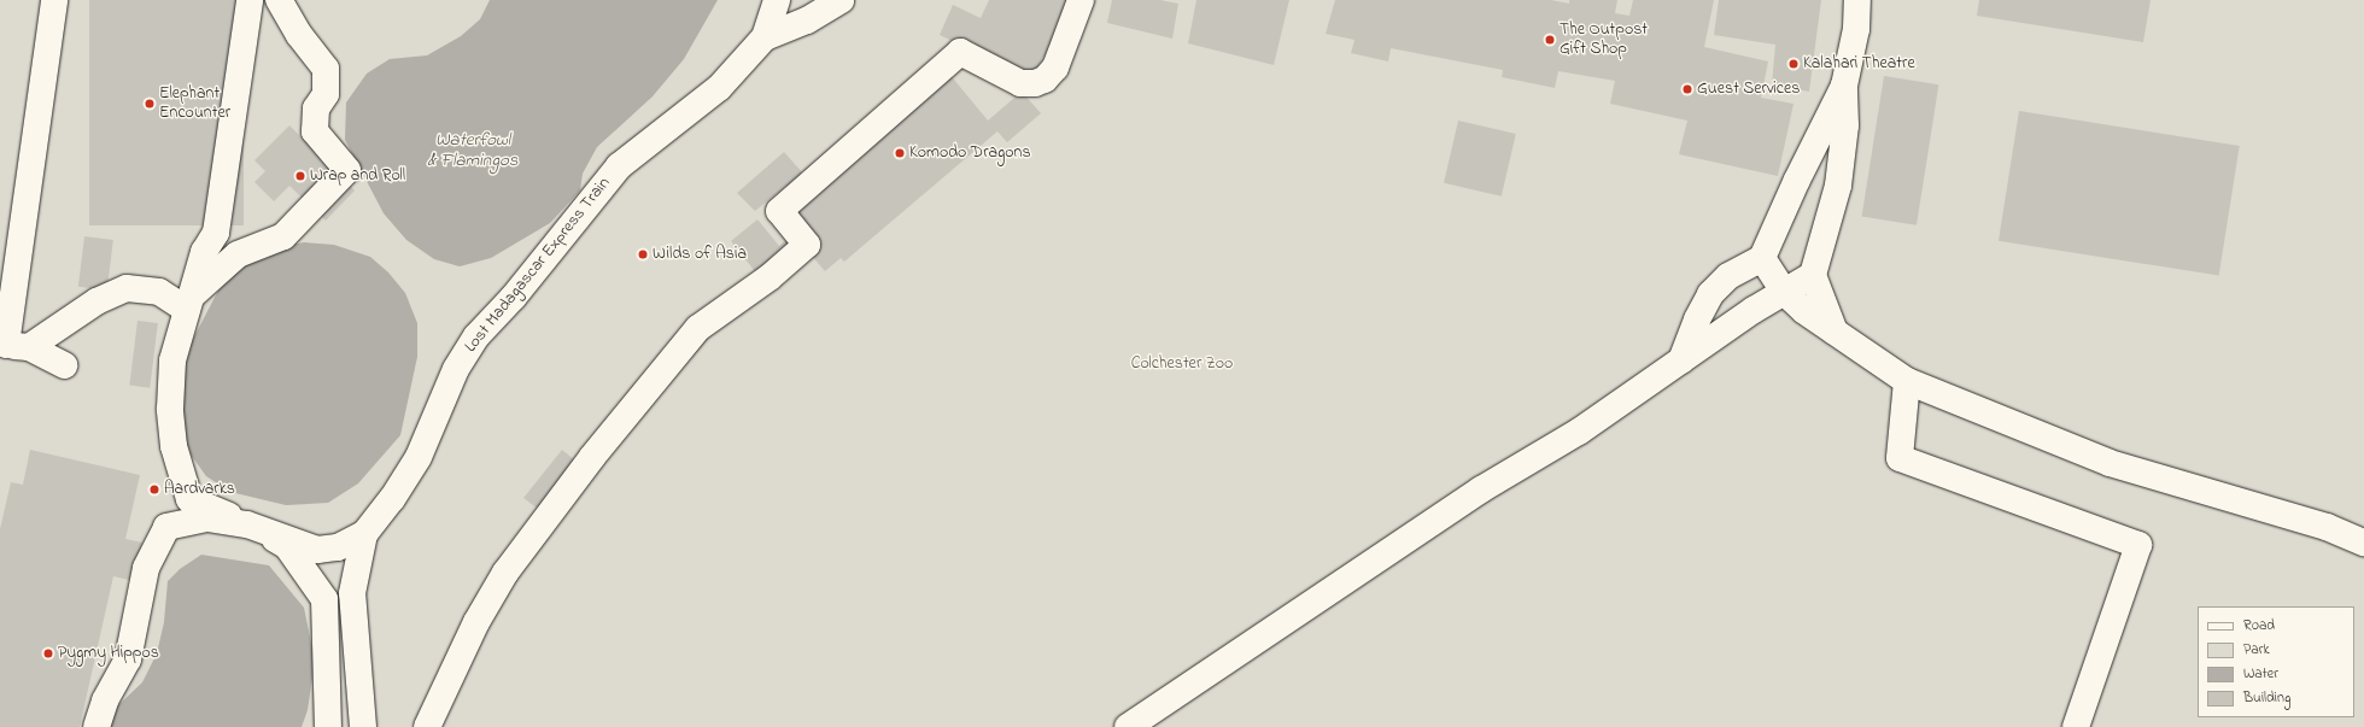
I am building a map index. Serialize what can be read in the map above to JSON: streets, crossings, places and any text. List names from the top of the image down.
{
  "streets": {
    "street": ["Lost Madagascar Express Train"]
  },
  "water": ["Waterfowl & Flamingos"],
  "parks": ["Colchester Zoo"],
  "places": [
    "The Outpost Gift Shop",
    "Kalahari Theatre",
    "Guest Services",
    "Elephant Encounter",
    "Komodo Dragons",
    "Wrap and Roll",
    "Wilds of Asia",
    "Aardvarks",
    "Pygmy Hippos"
  ],
  "legend": [
    "Road",
    "Park",
    "Water",
    "Building"
  ]
}
